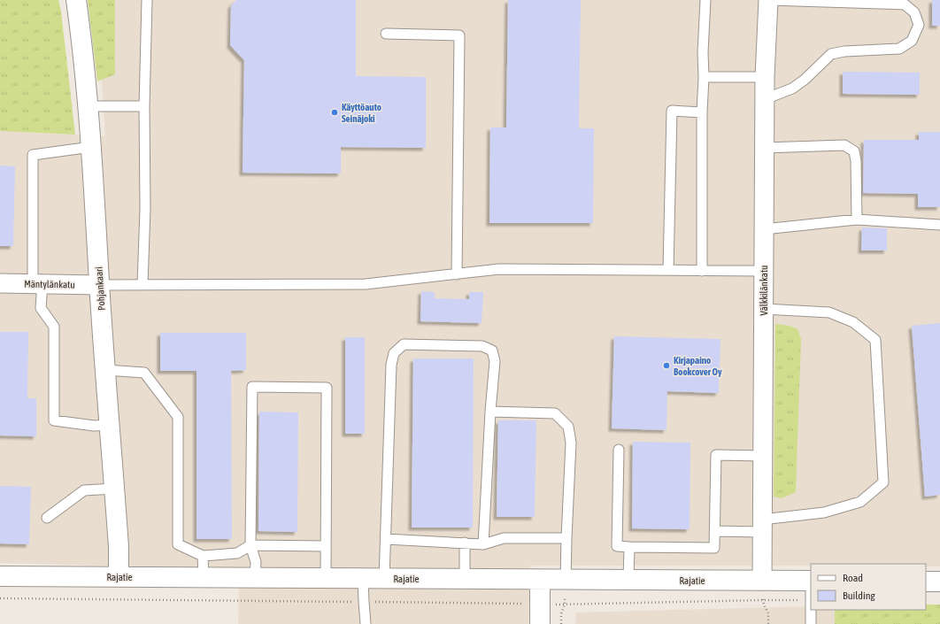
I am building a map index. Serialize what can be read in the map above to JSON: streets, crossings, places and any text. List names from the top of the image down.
{
  "streets": {
    "street": [
      "Mäntylänkatu",
      "Pohjankaari",
      "Välkkilänkatu",
      "Rajatie"
    ]
  },
  "crossings": [
    ["Mäntylänkatu", "Pohjankaari"],
    ["Pohjankaari", "Rajatie"],
    ["Välkkilänkatu", "Rajatie"]
  ],
  "places": ["Käyttöauto Seinäjoki", "Kirjapaino Bookcover Oy"],
  "legend": ["Road", "Building"]
}
